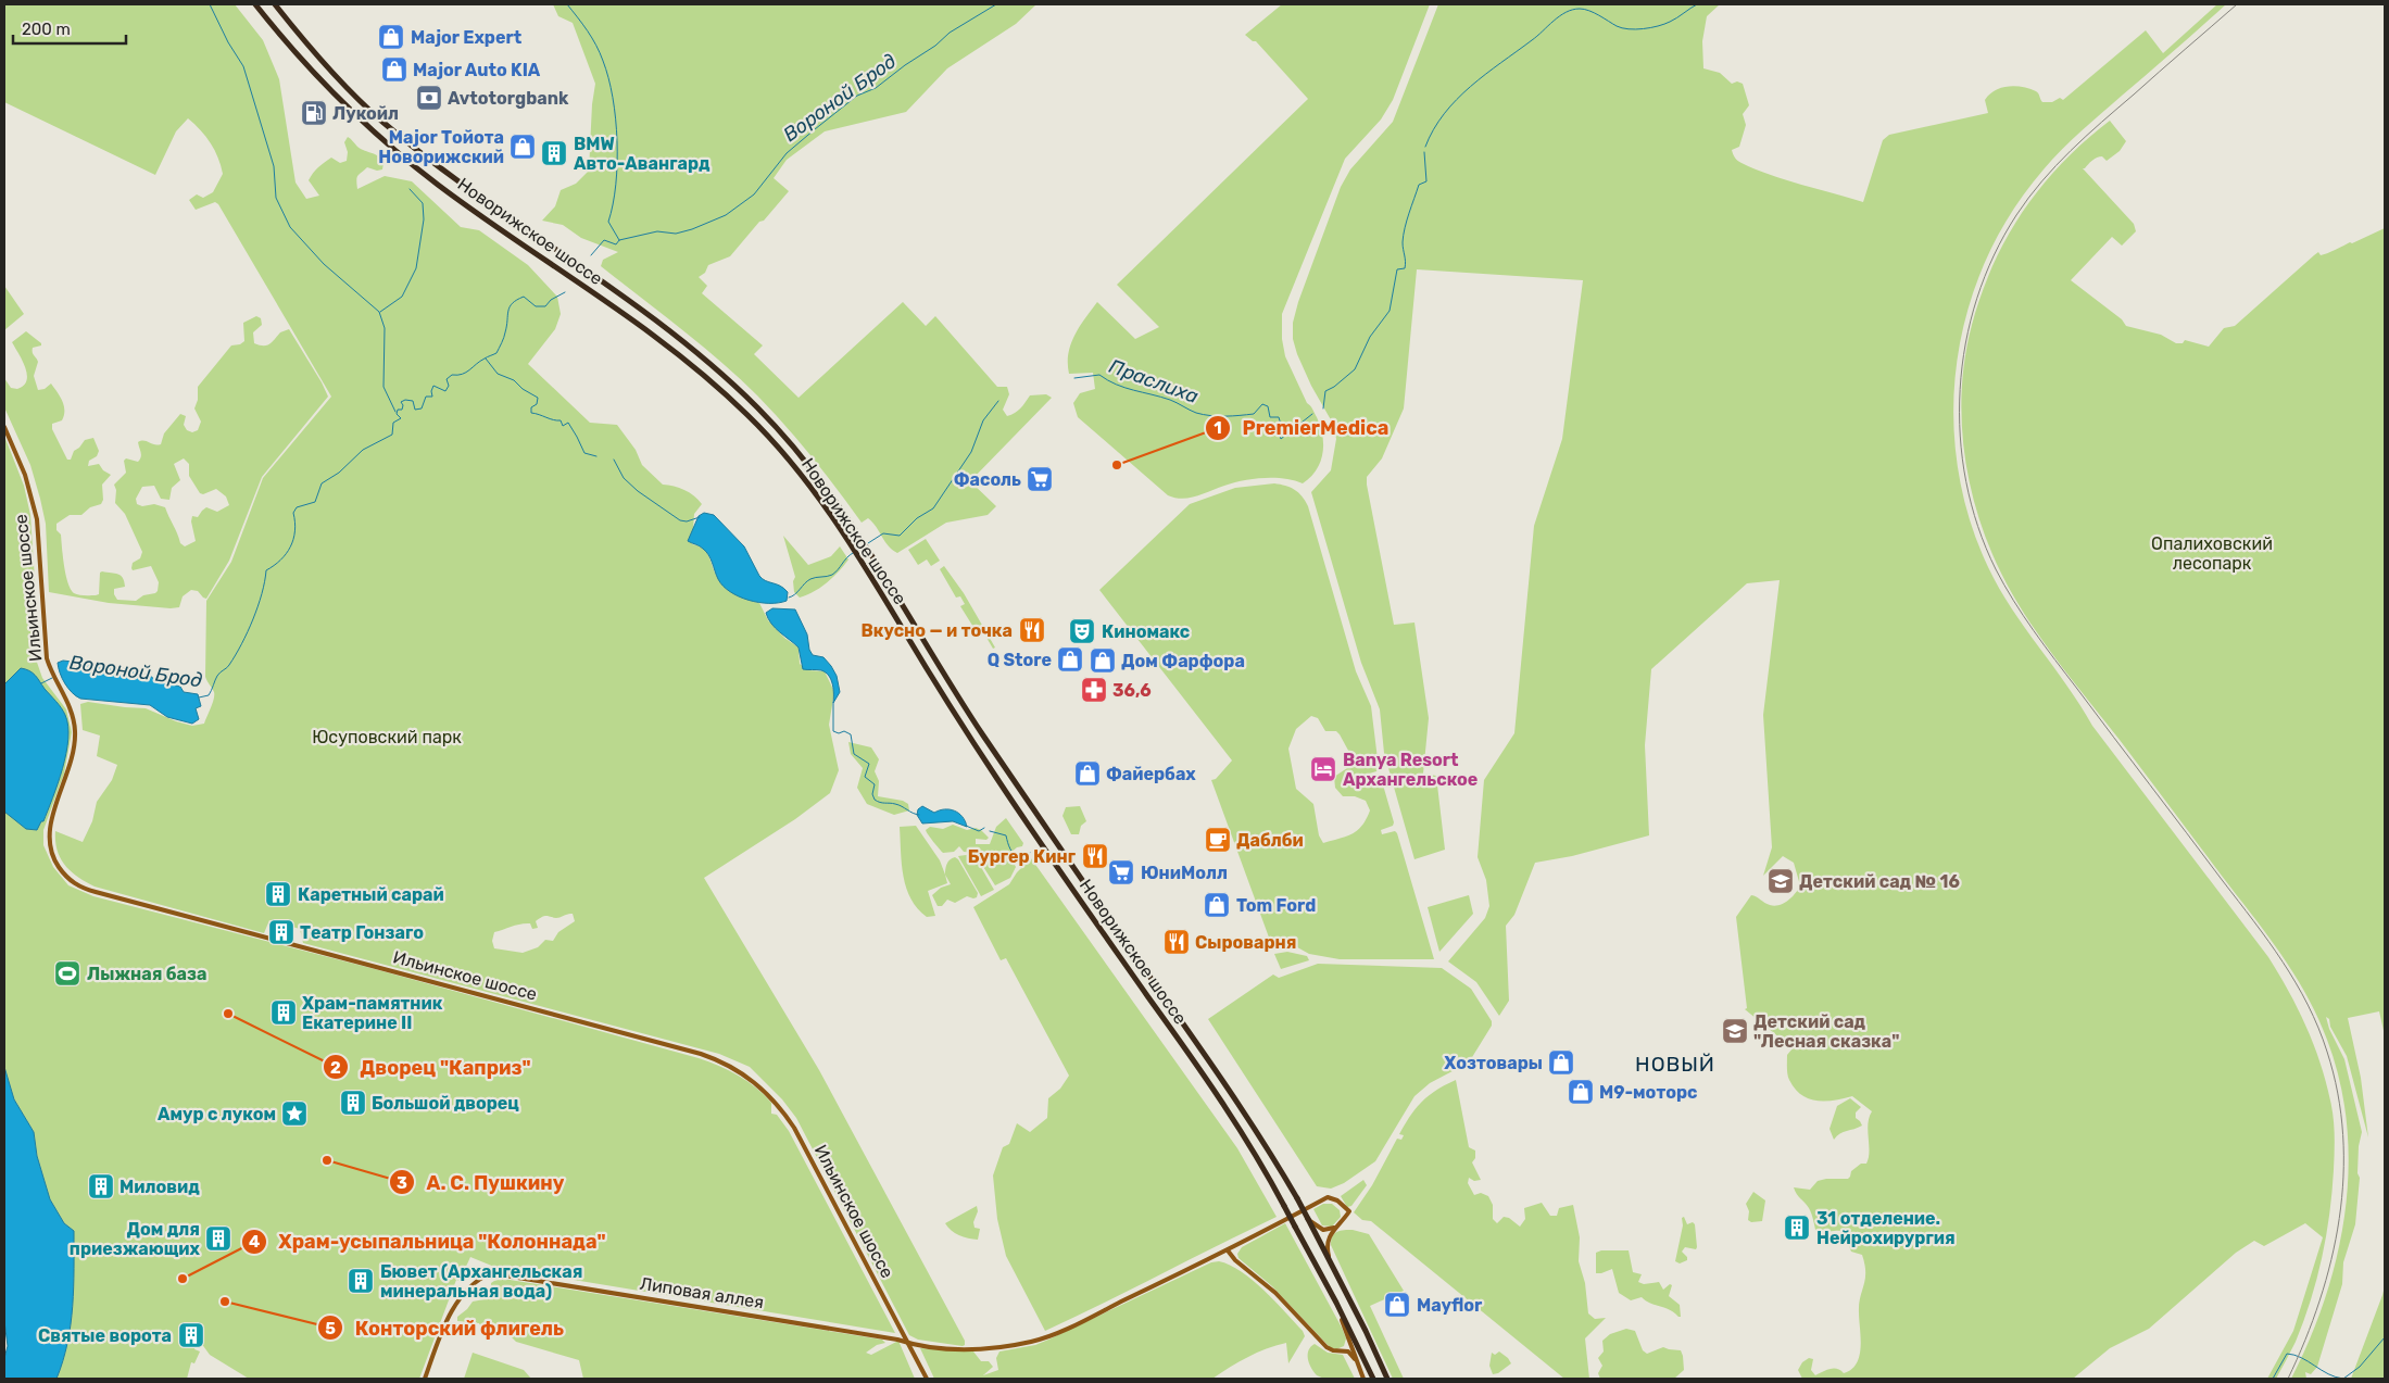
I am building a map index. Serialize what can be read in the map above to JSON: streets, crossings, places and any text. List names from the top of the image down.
{
  "streets": {
    "highway": ["Новорижское шоссе"],
    "main road": ["Ильинское шоссе", "Липовая аллея"]
  },
  "crossings": [
    ["Ильинское шоссе", "Липовая аллея"]
  ],
  "districts": ["НОВЫЙ"],
  "water": ["Вороной Брод", "Праслиха"],
  "parks": ["Опалиховский лесопарк", "Юсуповский парк"],
  "places": {
    "shop": [
      "Major Expert",
      "Major Auto KIA",
      "Major Тойота Новорижский",
      "Q Store",
      "Дом Фарфора",
      "Файербах",
      "Tom Ford",
      "Хозтовары",
      "М9-моторс",
      "Mayflor"
    ],
    "bank": ["Avtotorgbank"],
    "fuel station": ["Лукойл"],
    "building": [
      "BMW Авто-Авангард",
      "Каретный сарай",
      "Театр Гонзаго",
      "Храм-памятник Екатерине II",
      "Большой дворец",
      "Миловид",
      "31 отделение. Нейрохирургия",
      "Дом для приезжающих",
      "Бювет (Архангельская минеральная вода)",
      "Святые ворота"
    ],
    "other": [
      "PremierMedica",
      "Дворец \"Каприз\"",
      "А. С. Пушкину",
      "Храм-усыпальница \"Колоннада\"",
      "Конторский флигель"
    ],
    "supermarket": ["Фасоль", "ЮниМолл"],
    "restaurant": ["Вкусно — и точка", "Бургер Кинг", "Сыроварня"],
    "theatre": ["Киномакс"],
    "pharmacy": ["36,6"],
    "hotel": ["Banya Resort Архангельское"],
    "cafe": ["Даблби"],
    "school or university": ["Детский сад № 16", "Детский сад \"Лесная сказка\""],
    "sports": ["Лыжная база"],
    "place": ["Амур с луком"]
  },
  "scale_bar": "200 m"
}
